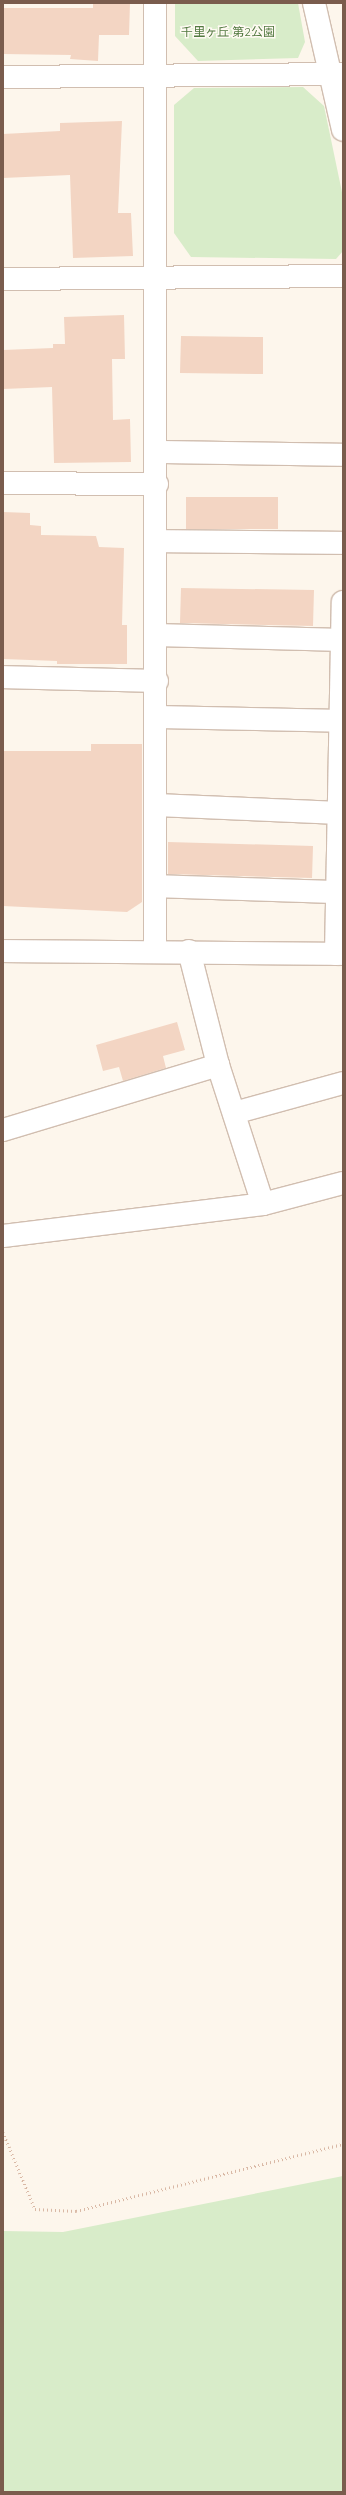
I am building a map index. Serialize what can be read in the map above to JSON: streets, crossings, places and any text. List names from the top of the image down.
{
  "parks": ["千里ヶ丘 第2公園"]
}
